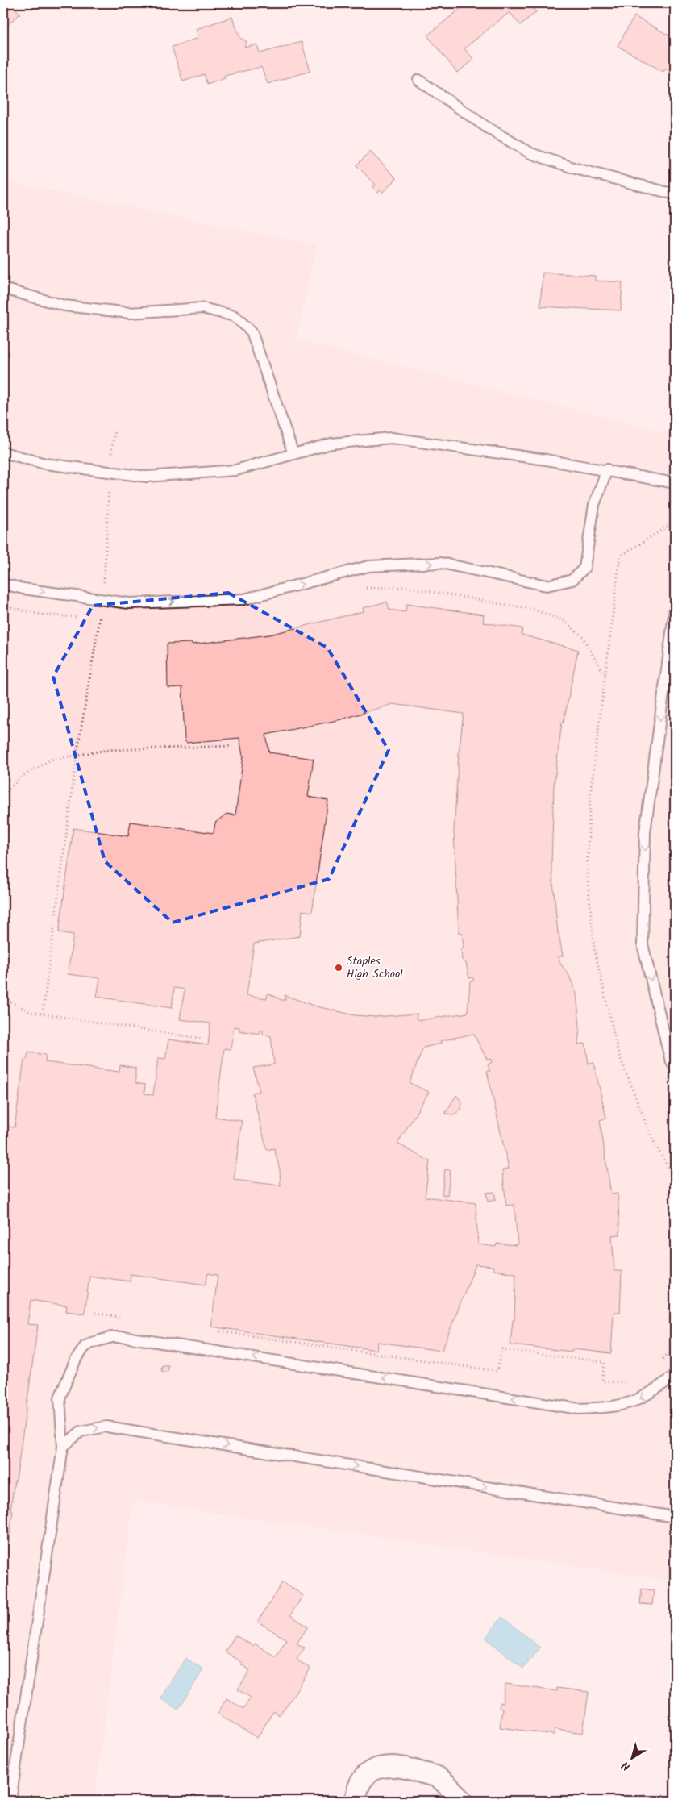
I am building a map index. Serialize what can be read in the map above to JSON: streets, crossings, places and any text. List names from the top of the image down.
{
  "places": ["Staples High School"],
  "north": "bottom left"
}
